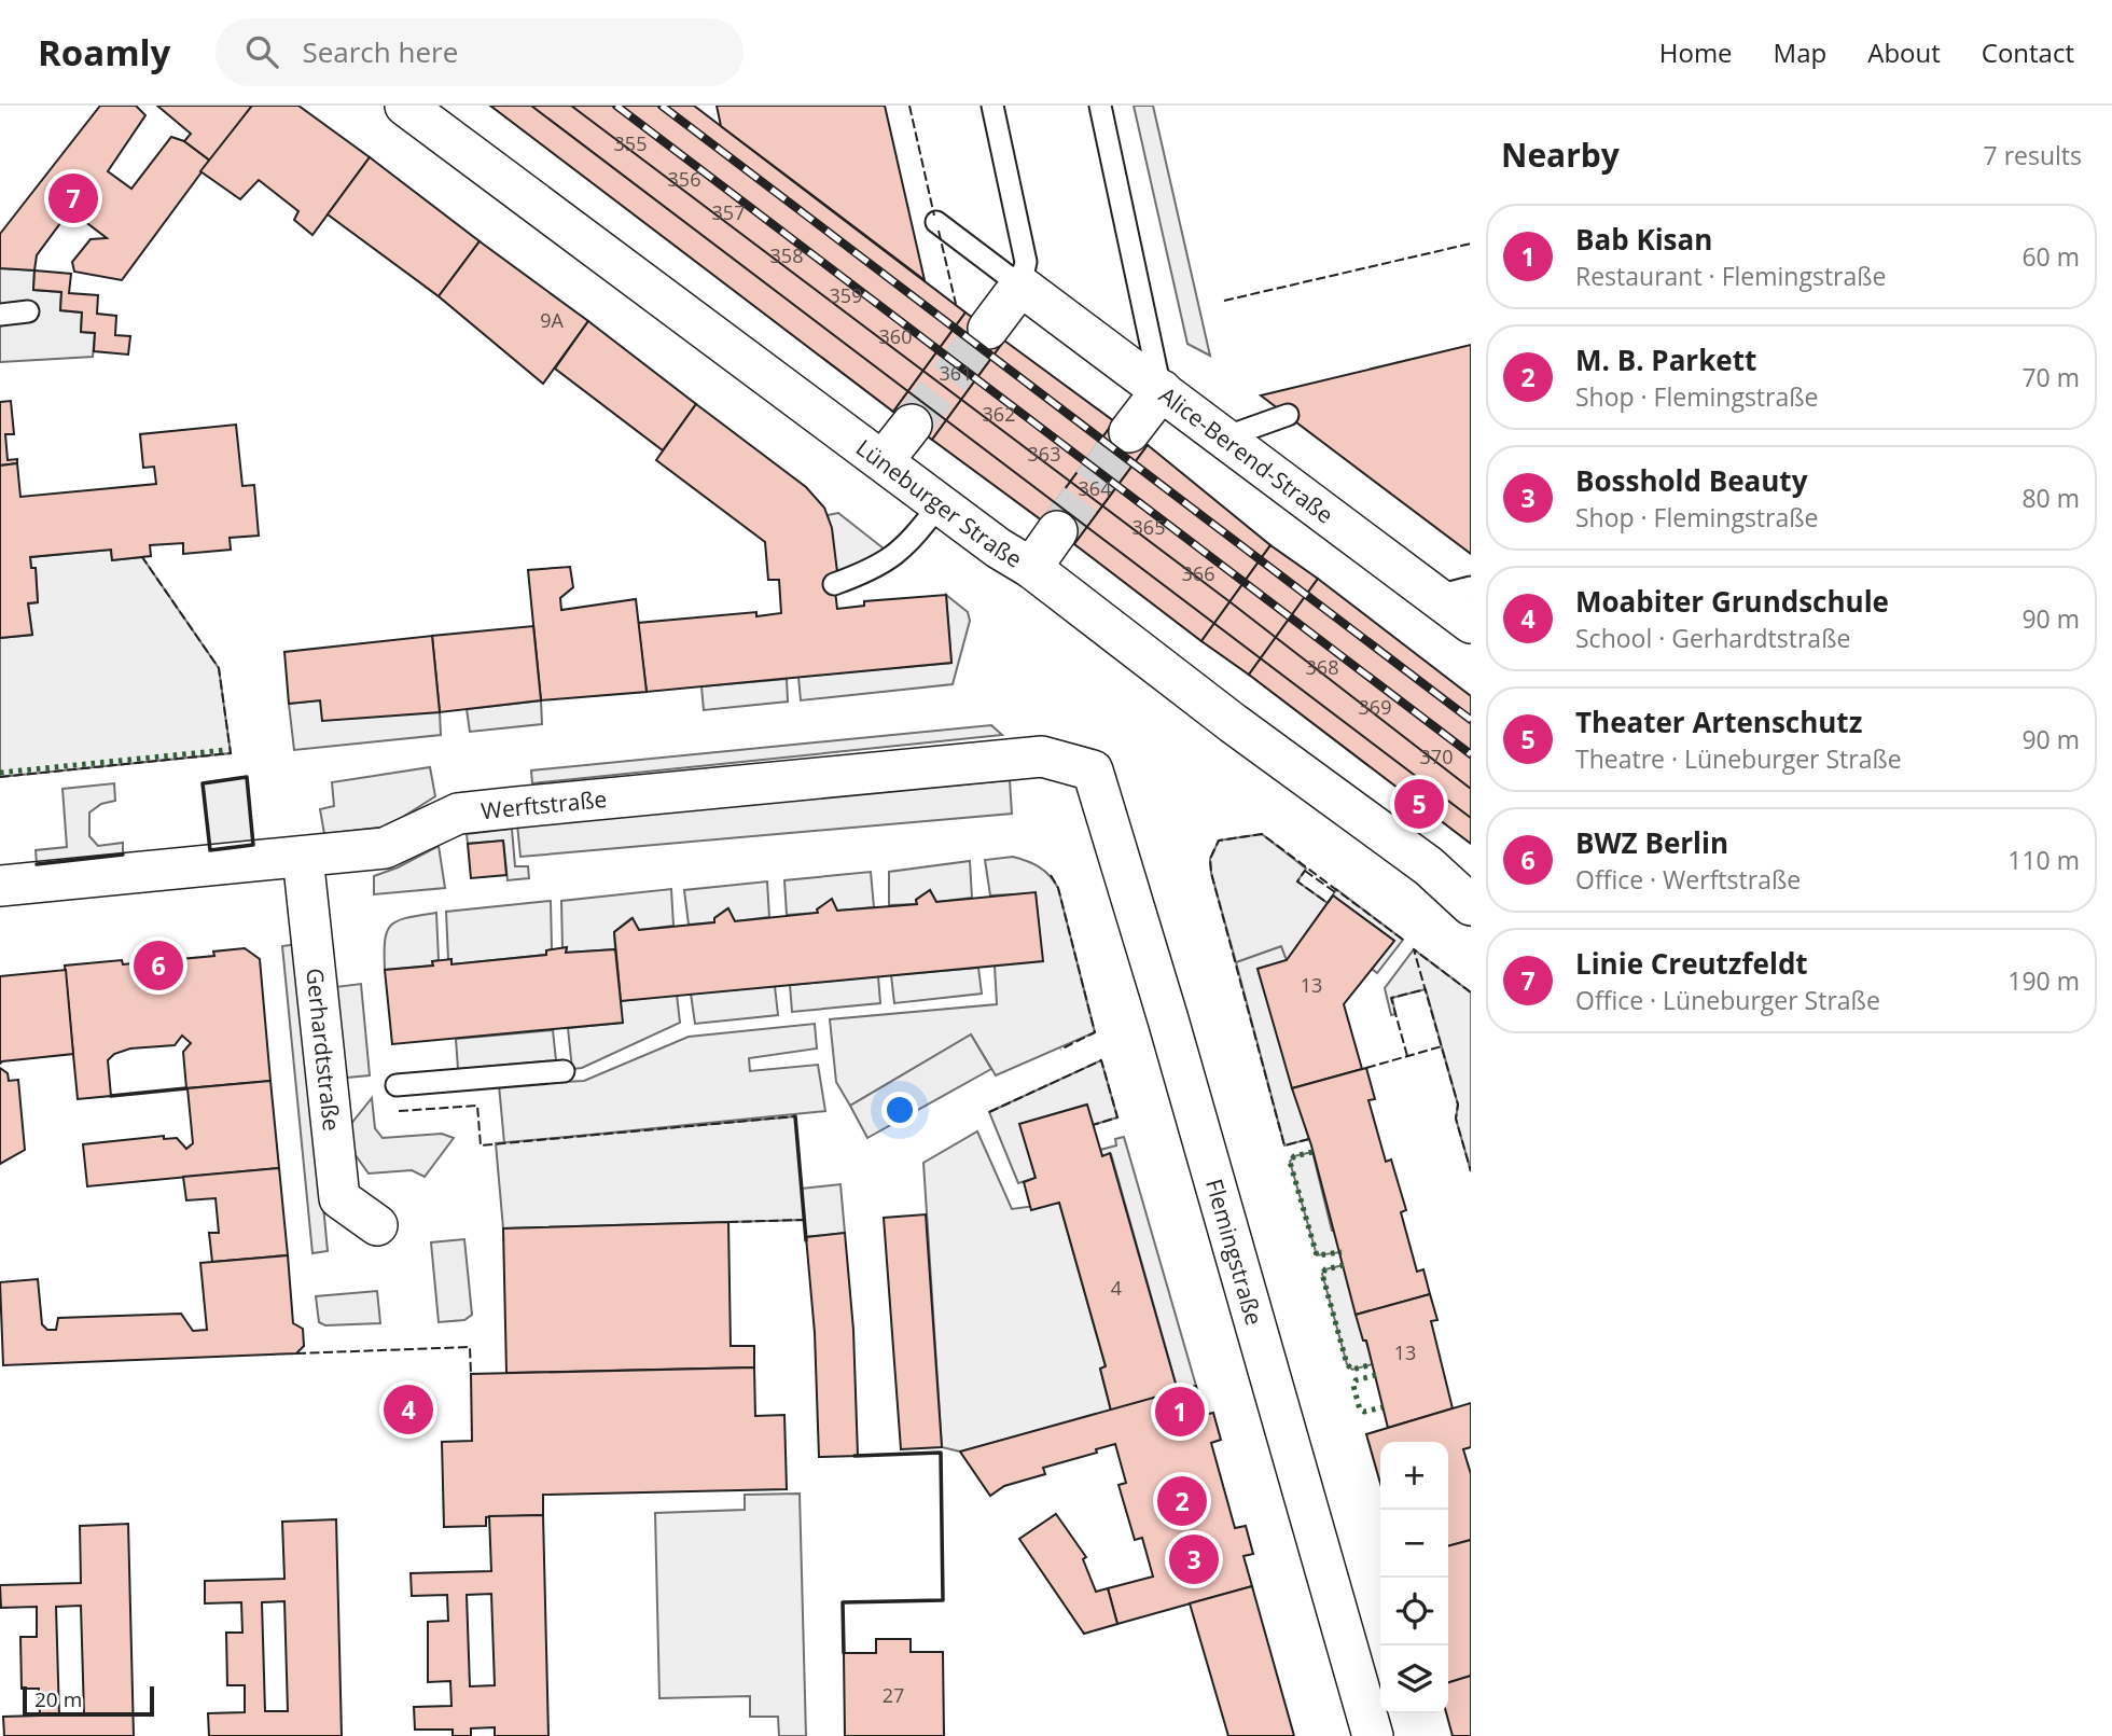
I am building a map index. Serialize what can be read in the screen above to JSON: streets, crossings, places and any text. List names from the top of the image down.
{
  "streets": {
    "street": [
      "Alice-Berend-Straße",
      "Lüneburger Straße",
      "Werftstraße",
      "Gerhardtstraße",
      "Flemingstraße"
    ]
  },
  "crossings": [
    ["Werftstraße", "Gerhardtstraße"],
    ["Werftstraße", "Flemingstraße"]
  ],
  "house_numbers": [
    "355",
    "356",
    "357",
    "358",
    "359",
    "9A",
    "360",
    "361",
    "362",
    "363",
    "364",
    "365",
    "366",
    "368",
    "369",
    "370",
    "13",
    "4",
    "13",
    "27"
  ],
  "scale_bar": "20 m",
  "page": {
    "header": "Roamly",
    "search": "Search here",
    "nav": [
      "Home",
      "Map",
      "About",
      "Contact"
    ],
    "heading": ["Nearby", "7 results"],
    "pins": [
      "7",
      "5",
      "6",
      "4",
      "1",
      "2",
      "3"
    ],
    "list": [
      {
        "mark": "1",
        "name": "Bab Kisan",
        "note": "Restaurant · Flemingstraße",
        "value": "60 m"
      },
      {
        "mark": "2",
        "name": "M. B. Parkett",
        "note": "Shop · Flemingstraße",
        "value": "70 m"
      },
      {
        "mark": "3",
        "name": "Bosshold Beauty",
        "note": "Shop · Flemingstraße",
        "value": "80 m"
      },
      {
        "mark": "4",
        "name": "Moabiter Grundschule",
        "note": "School · Gerhardtstraße",
        "value": "90 m"
      },
      {
        "mark": "5",
        "name": "Theater Artenschutz",
        "note": "Theatre · Lüneburger Straße",
        "value": "90 m"
      },
      {
        "mark": "6",
        "name": "BWZ Berlin",
        "note": "Office · Werftstraße",
        "value": "110 m"
      },
      {
        "mark": "7",
        "name": "Linie Creutzfeldt",
        "note": "Office · Lüneburger Straße",
        "value": "190 m"
      }
    ],
    "map_buttons": ["+", "−"],
    "scale": "20 m"
  }
}
